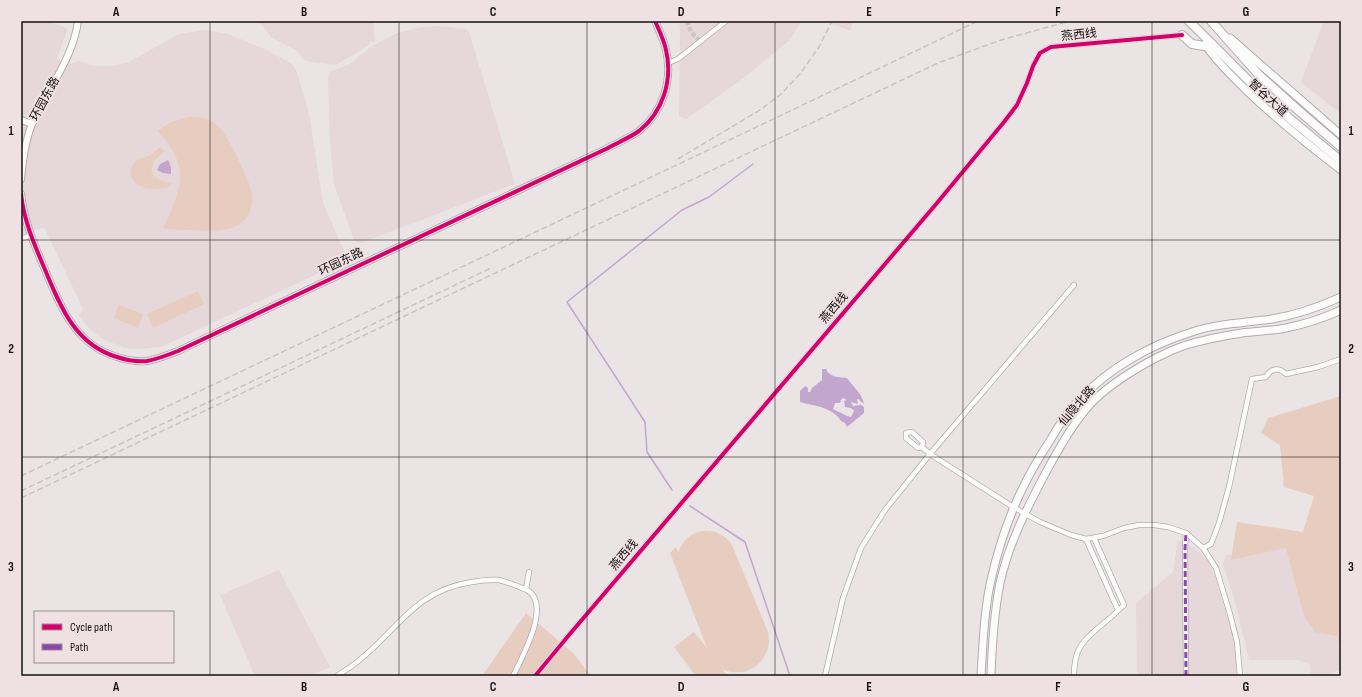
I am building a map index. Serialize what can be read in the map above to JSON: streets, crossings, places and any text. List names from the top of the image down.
{
  "streets": {
    "highway": ["智谷大道"],
    "main road": ["仙隐北路"],
    "street": ["燕西线", "环园东路"]
  },
  "legend": ["Cycle path", "Path"],
  "grid": {
    "columns": [
      "A",
      "B",
      "C",
      "D",
      "E",
      "F",
      "G"
    ],
    "rows": ["1", "2", "3"]
  }
}
